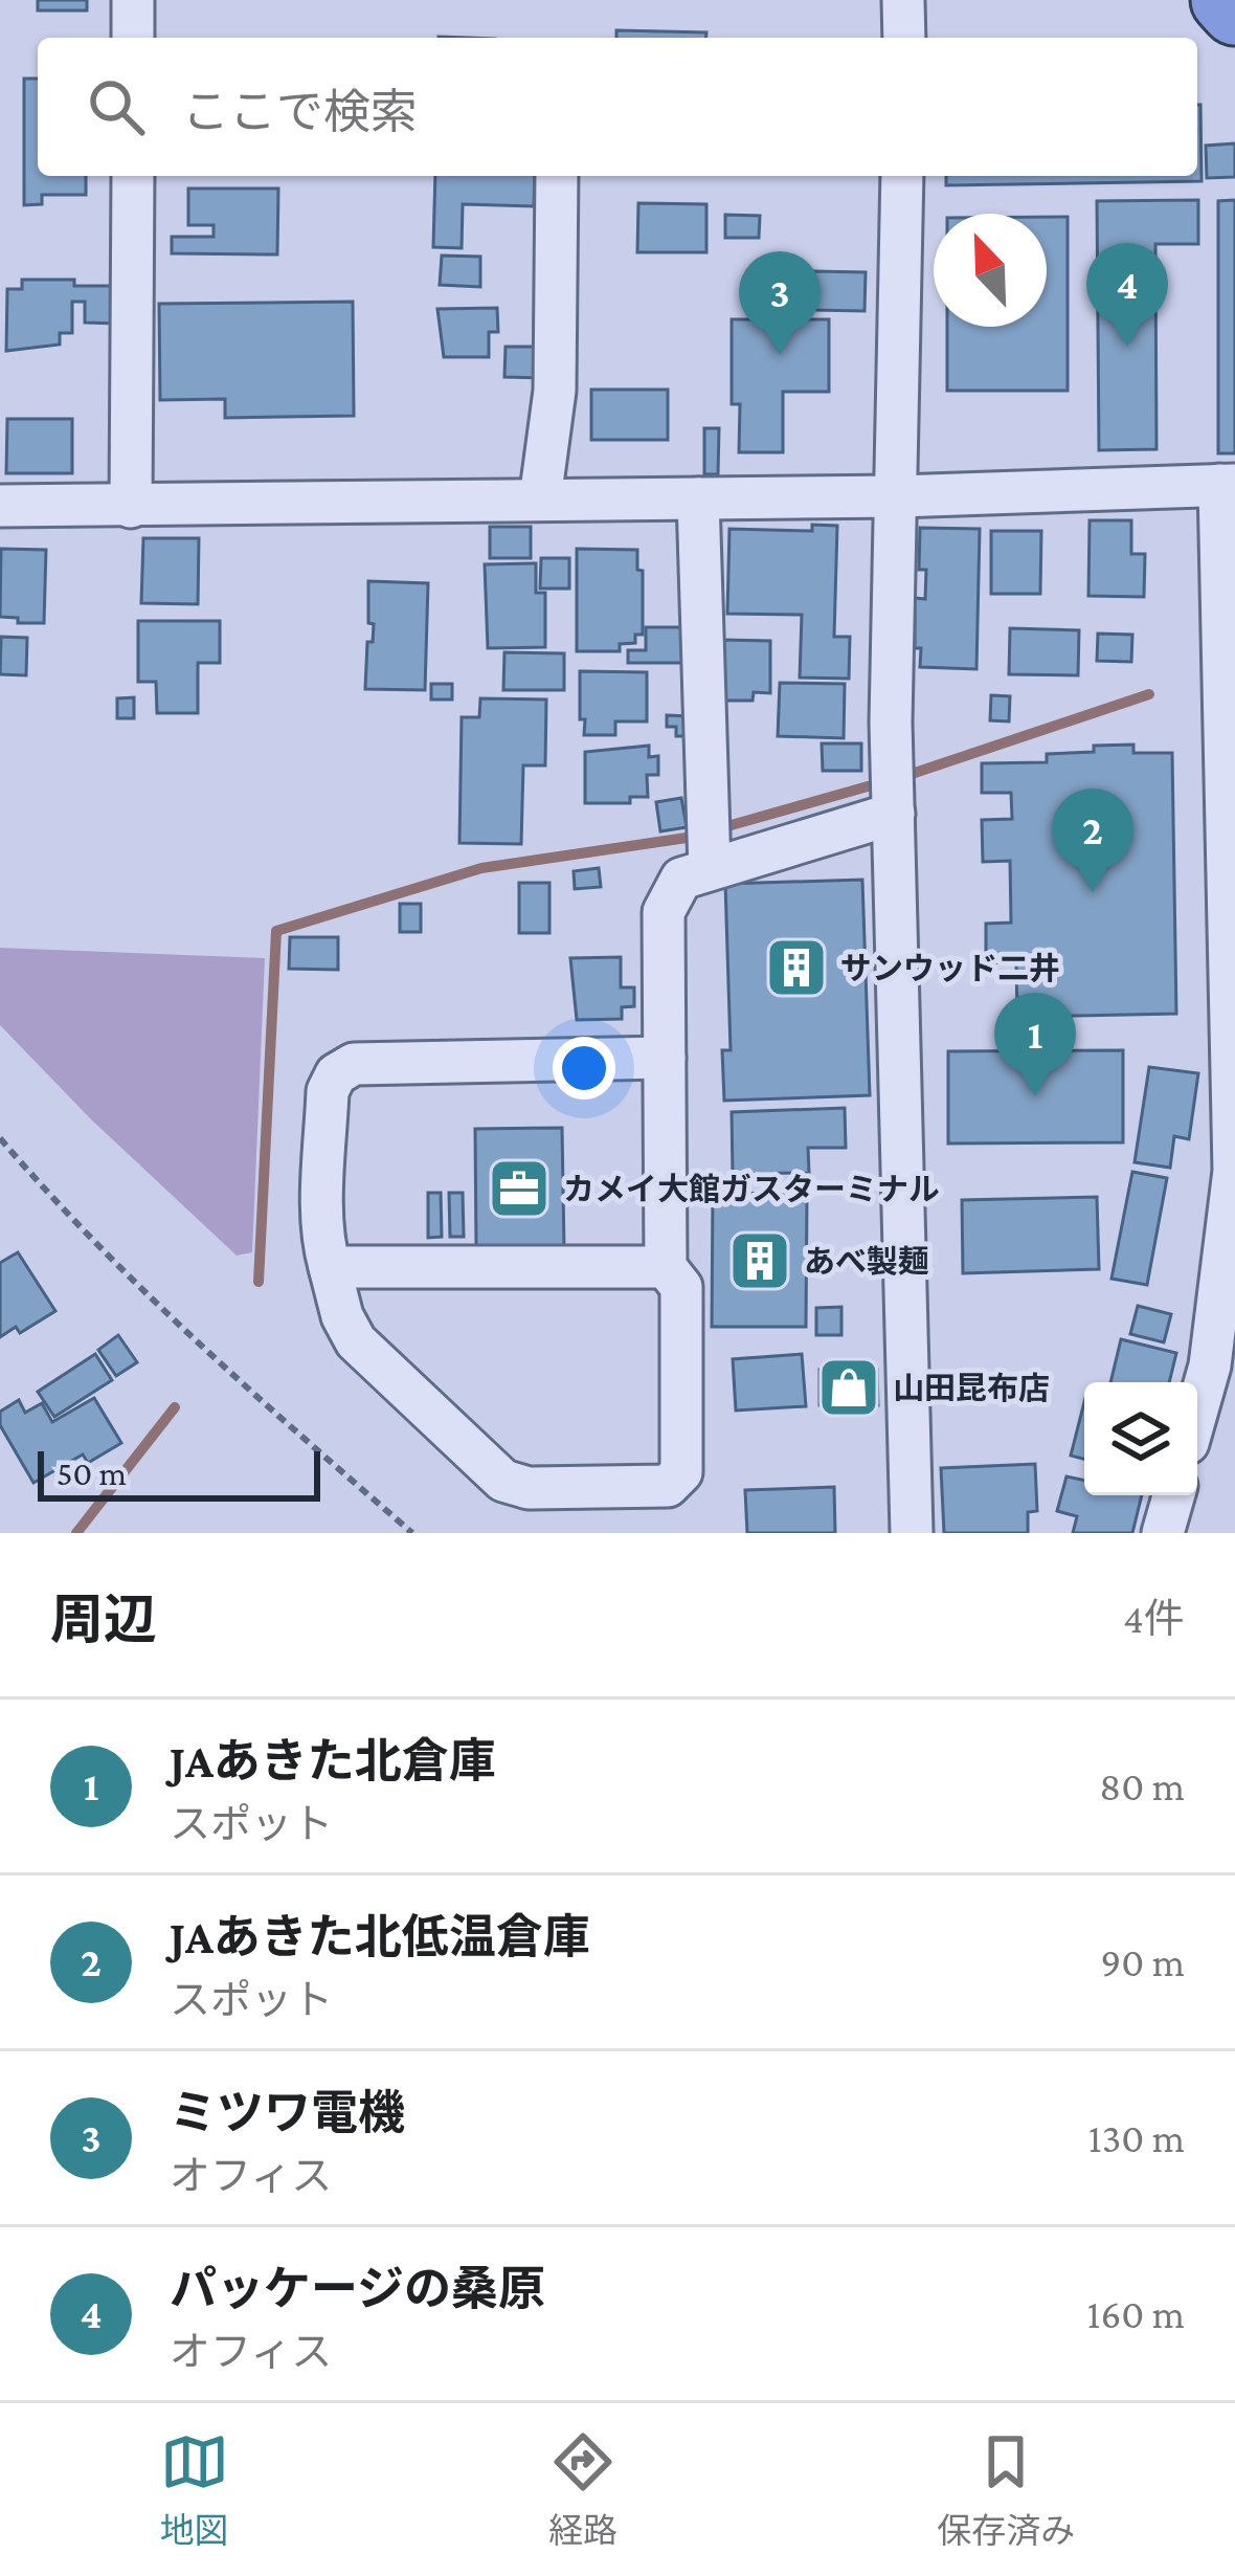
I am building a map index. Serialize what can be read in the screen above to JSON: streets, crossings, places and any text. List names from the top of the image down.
{
  "places": {
    "building": ["サンウッド二井", "あべ製麺"],
    "office": ["カメイ大館ガスターミナル"],
    "shop": ["山田昆布店"]
  },
  "scale_bar": "50 m",
  "north": "top left",
  "page": {
    "search": "ここで検索",
    "pins": [
      "4",
      "3",
      "2",
      "1"
    ],
    "scale": "50 m",
    "heading": ["周辺", "4件"],
    "list": [
      {
        "mark": "1",
        "name": "JAあきた北倉庫",
        "note": "スポット",
        "value": "80 m"
      },
      {
        "mark": "2",
        "name": "JAあきた北低温倉庫",
        "note": "スポット",
        "value": "90 m"
      },
      {
        "mark": "3",
        "name": "ミツワ電機",
        "note": "オフィス",
        "value": "130 m"
      },
      {
        "mark": "4",
        "name": "パッケージの桑原",
        "note": "オフィス",
        "value": "160 m"
      }
    ],
    "nav": ["地図", "経路", "保存済み"]
  }
}
